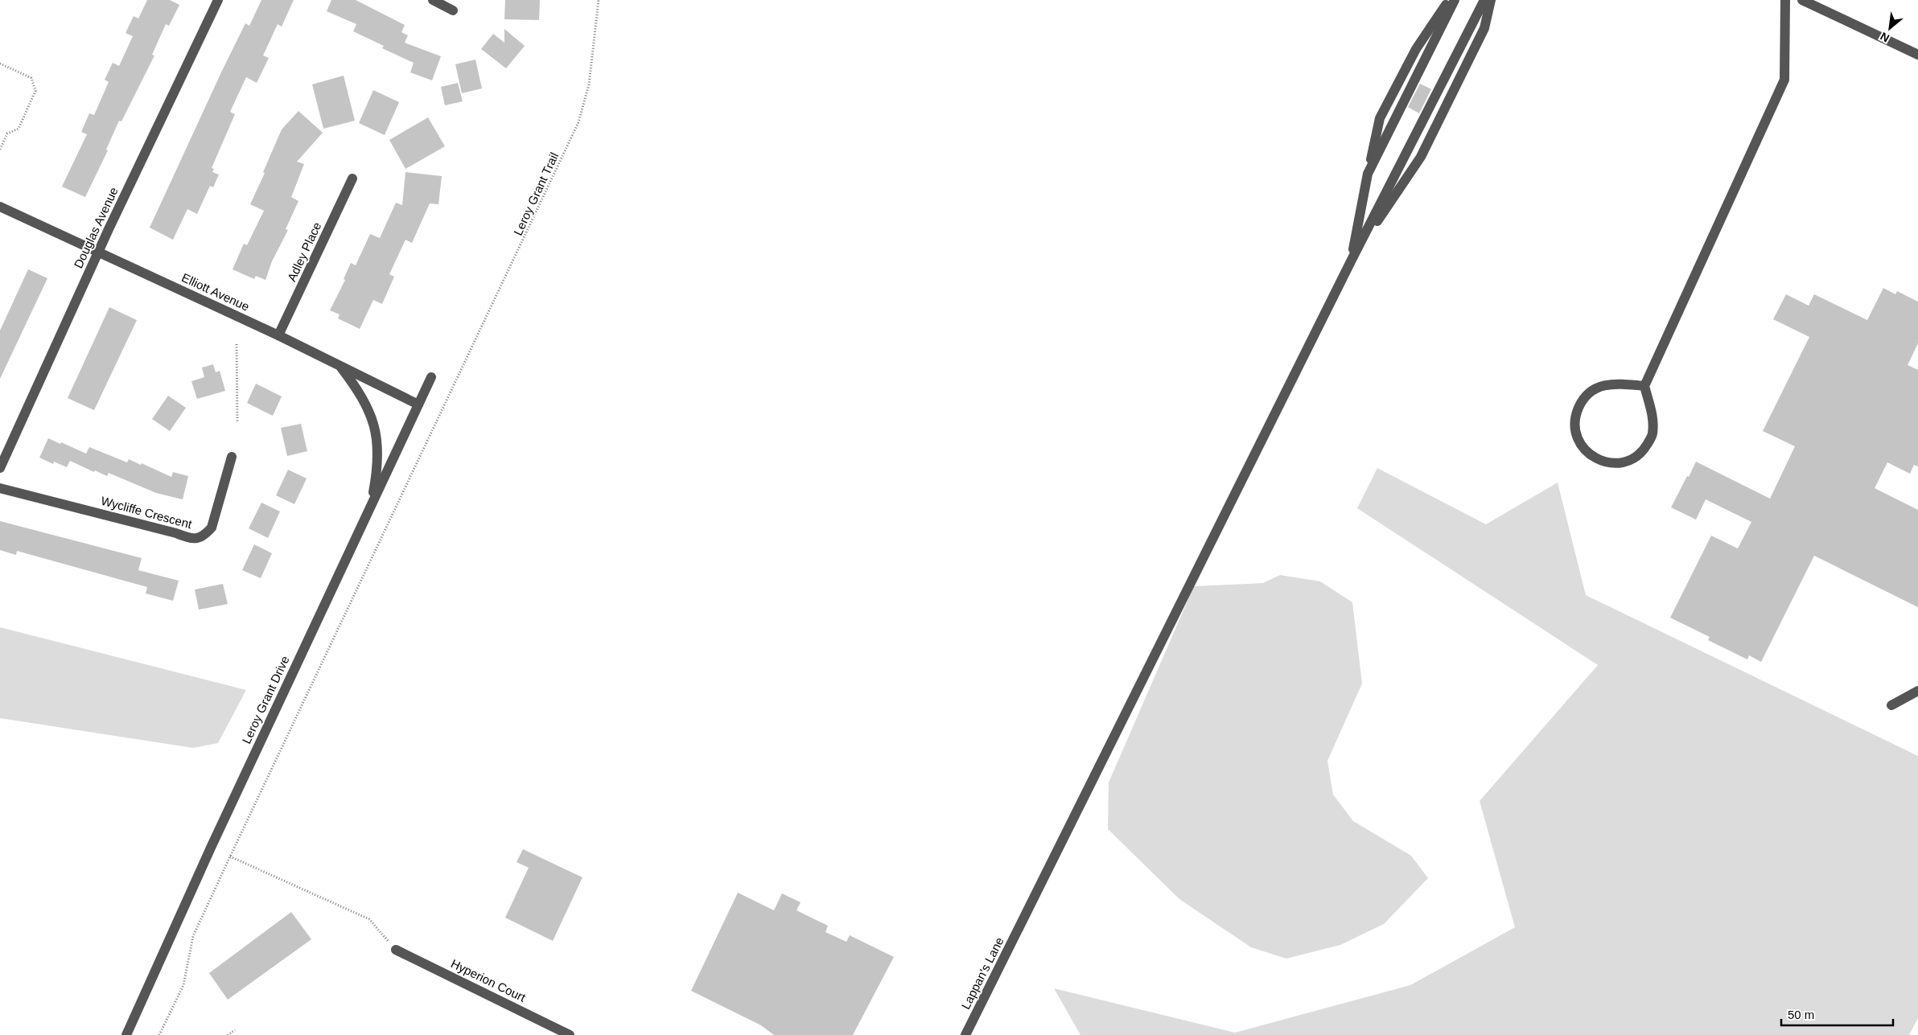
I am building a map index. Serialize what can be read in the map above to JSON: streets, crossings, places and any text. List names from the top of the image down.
{
  "streets": {
    "street": [
      "Douglas Avenue",
      "Adley Place",
      "Elliott Avenue",
      "Wycliffe Crescent",
      "Leroy Grant Drive",
      "Lappan's Lane",
      "Hyperion Court"
    ],
    "path": ["Leroy Grant Trail"]
  },
  "crossings": [
    ["Douglas Avenue", "Elliott Avenue"],
    ["Adley Place", "Elliott Avenue"],
    ["Elliott Avenue", "Leroy Grant Drive"]
  ],
  "scale_bar": "50 m",
  "north": "bottom left"
}
